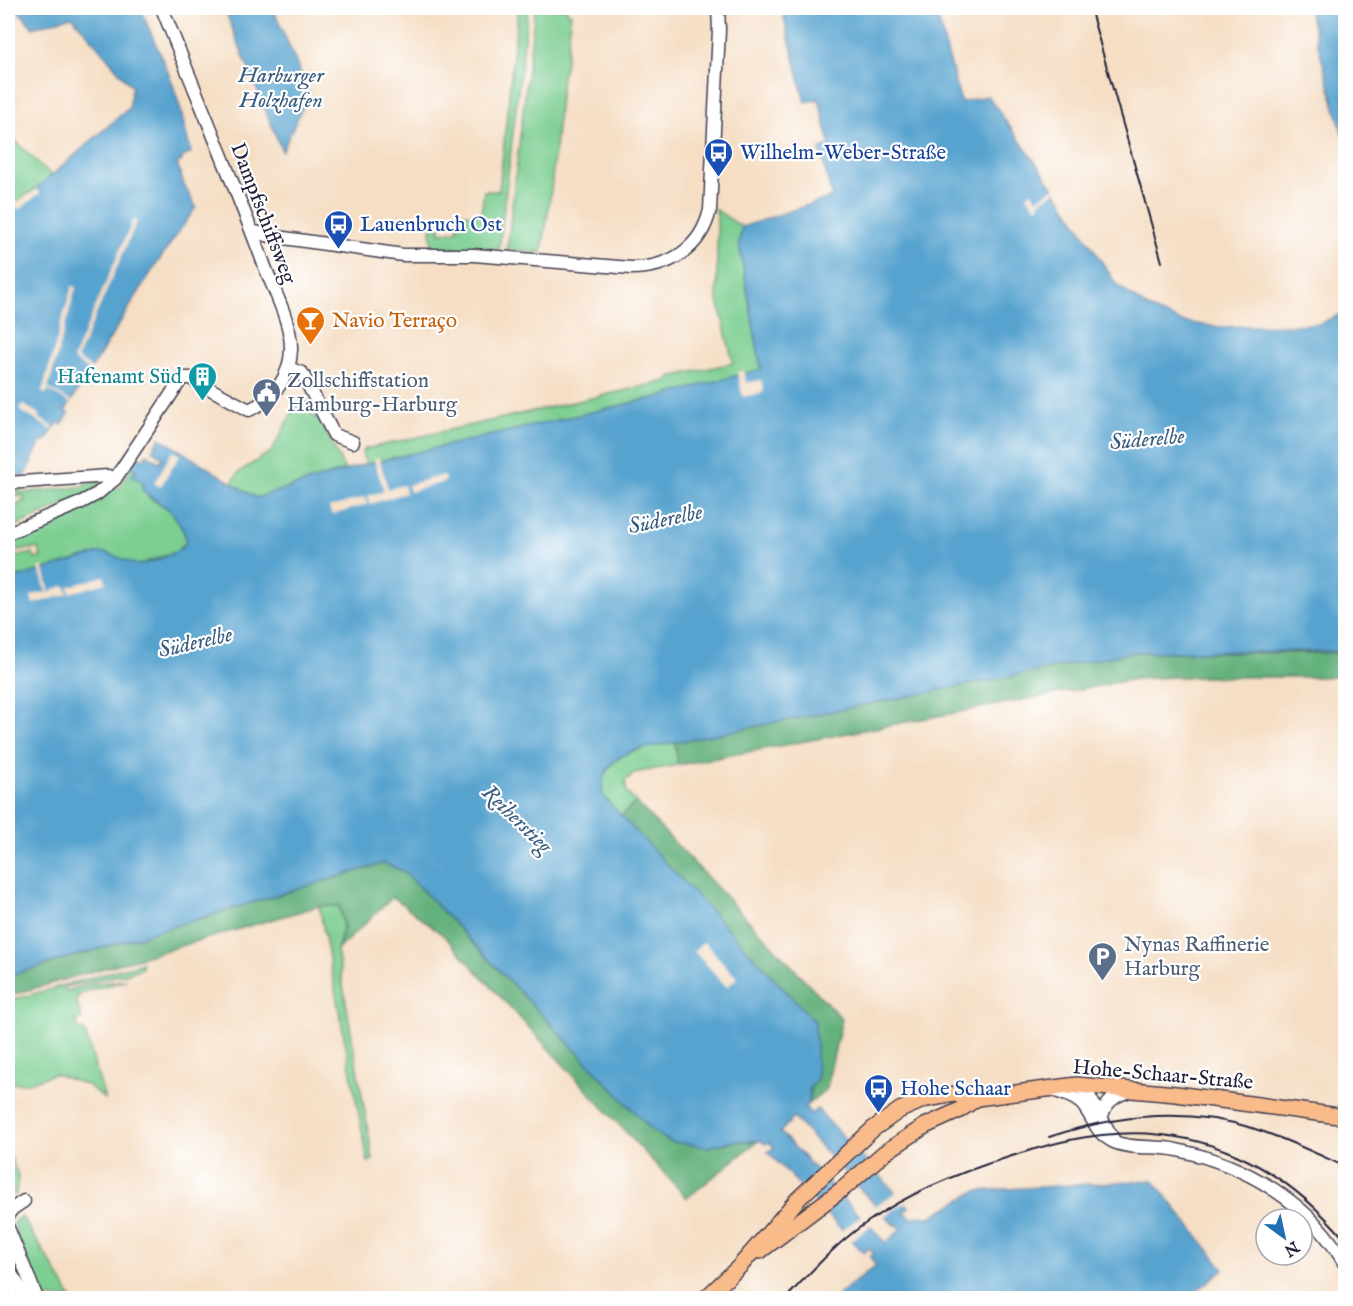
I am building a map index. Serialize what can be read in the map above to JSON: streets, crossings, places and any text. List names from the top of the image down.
{
  "streets": {
    "main road": ["Hohe-Schaar-Straße"],
    "street": ["Dampfschiffsweg"]
  },
  "water": ["Harburger Holzhafen", "Süderelbe", "Reiherstieg"],
  "places": {
    "bus stop": ["Wilhelm-Weber-Straße", "Lauenbruch Ost", "Hohe Schaar"],
    "bar": ["Navio Terraço"],
    "building": ["Hafenamt Süd"],
    "public building": ["Zollschiffstation Hamburg-Harburg"],
    "parking": ["Nynas Raffinerie Harburg"]
  },
  "north": "bottom right"
}
